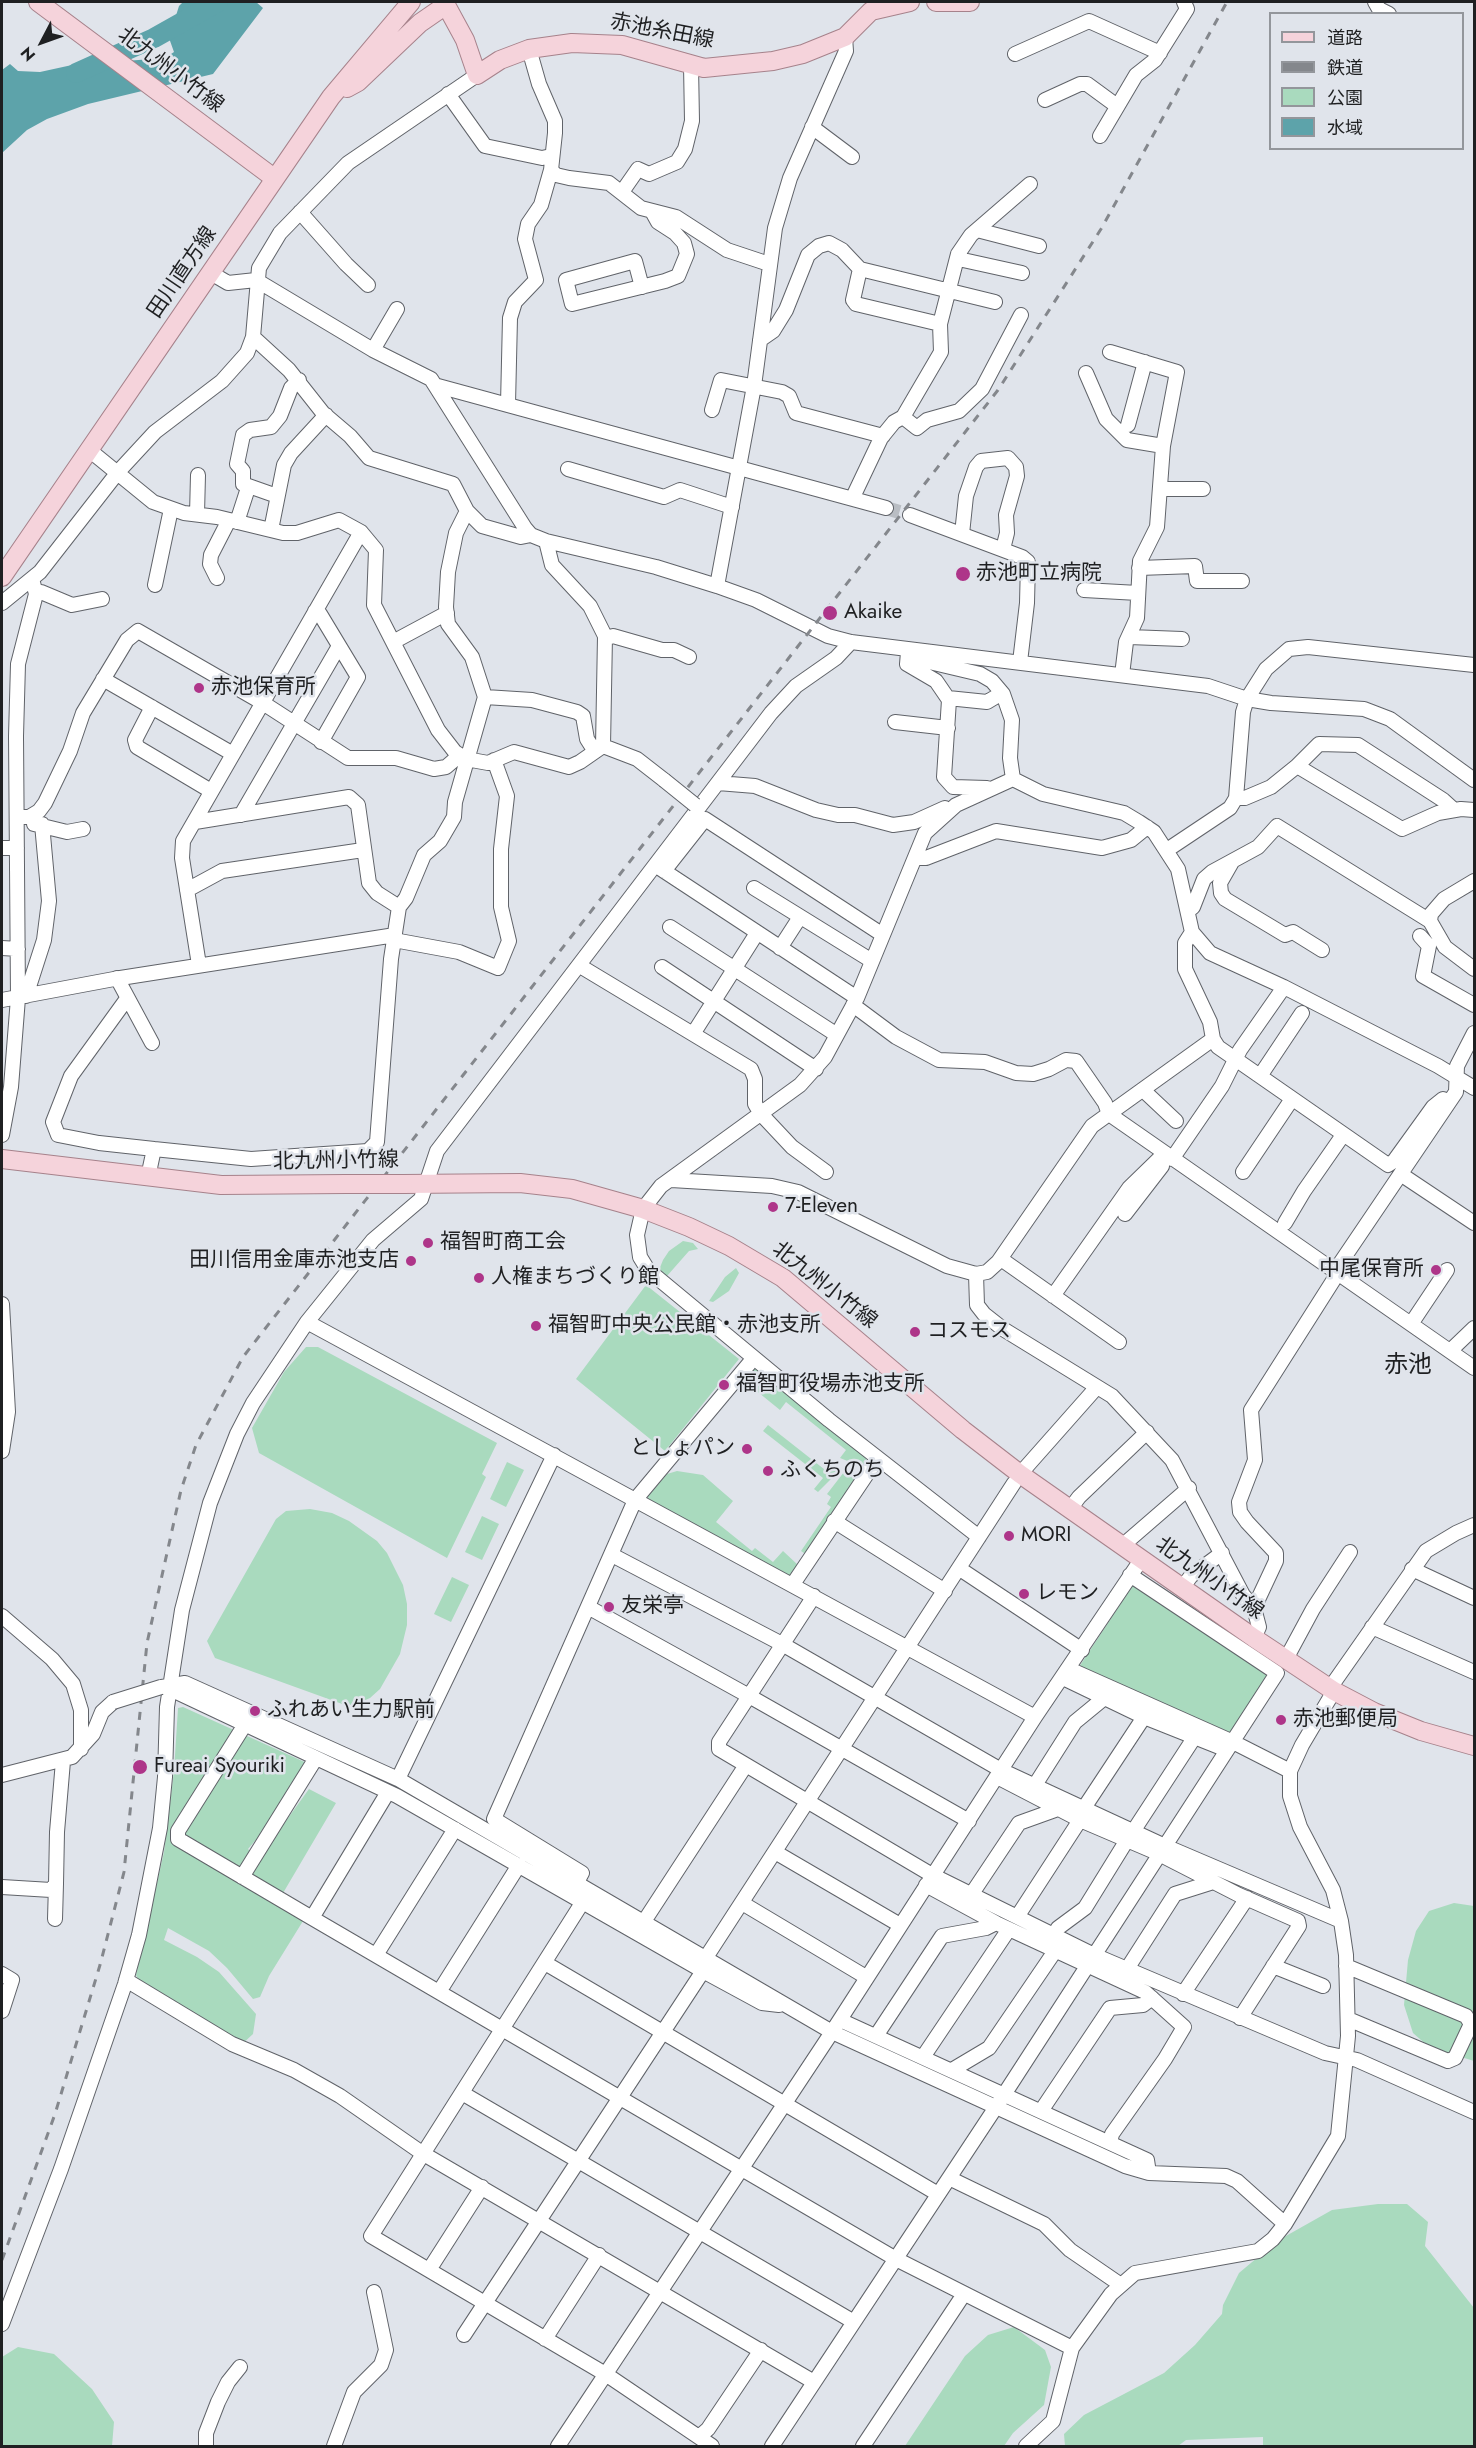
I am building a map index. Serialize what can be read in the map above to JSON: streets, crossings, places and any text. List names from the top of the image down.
{
  "streets": {
    "main road": ["赤池糸田線", "北九州小竹線", "田川直方線"]
  },
  "crossings": [
    ["北九州小竹線", "田川直方線"]
  ],
  "districts": ["赤池"],
  "places": [
    "赤池町立病院",
    "Akaike",
    "赤池保育所",
    "7-Eleven",
    "福智町商工会",
    "田川信用金庫赤池支店",
    "中尾保育所",
    "人権まちづくり館",
    "福智町中央公民館・赤池支所",
    "コスモス",
    "福智町役場赤池支所",
    "としょパン",
    "ふくちのち",
    "MORI",
    "レモン",
    "友栄亭",
    "ふれあい生力駅前",
    "赤池郵便局",
    "Fureai Syouriki"
  ],
  "legend": [
    "道路",
    "鉄道",
    "公園",
    "水域"
  ],
  "north": "bottom left"
}
